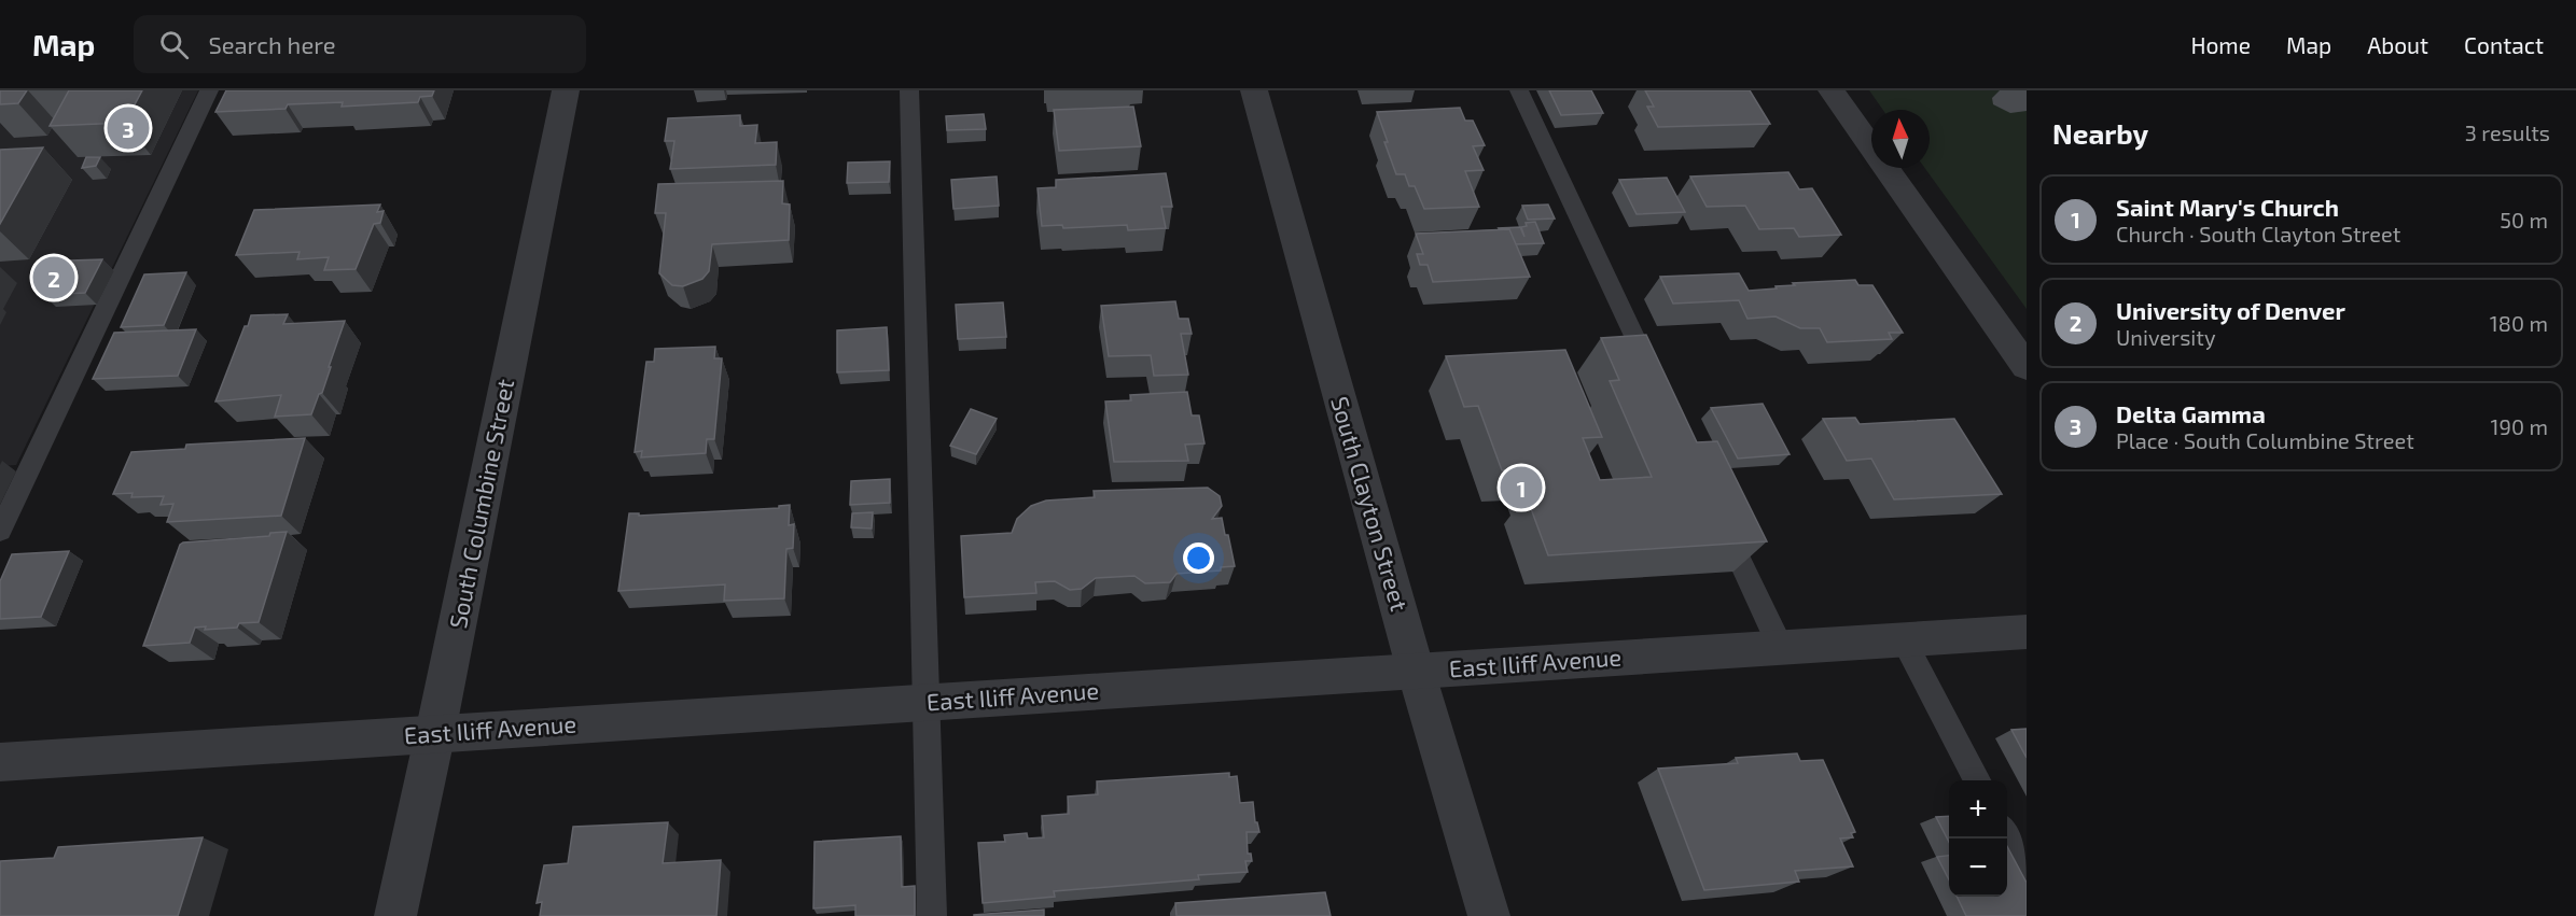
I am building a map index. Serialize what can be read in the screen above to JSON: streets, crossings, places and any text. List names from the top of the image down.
{
  "streets": {
    "street": ["South Columbine Street", "South Clayton Street", "East Iliff Avenue"]
  },
  "crossings": [
    ["South Columbine Street", "East Iliff Avenue"],
    ["South Clayton Street", "East Iliff Avenue"]
  ],
  "north": "top",
  "page": {
    "header": "Map",
    "search": "Search here",
    "nav": [
      "Home",
      "Map",
      "About",
      "Contact"
    ],
    "heading": ["Nearby", "3 results"],
    "pins": ["3", "2", "1"],
    "list": [
      {
        "mark": "1",
        "name": "Saint Mary's Church",
        "note": "Church · South Clayton Street",
        "value": "50 m"
      },
      {
        "mark": "2",
        "name": "University of Denver",
        "note": "University",
        "value": "180 m"
      },
      {
        "mark": "3",
        "name": "Delta Gamma",
        "note": "Place · South Columbine Street",
        "value": "190 m"
      }
    ],
    "map_buttons": ["+", "−"]
  }
}
